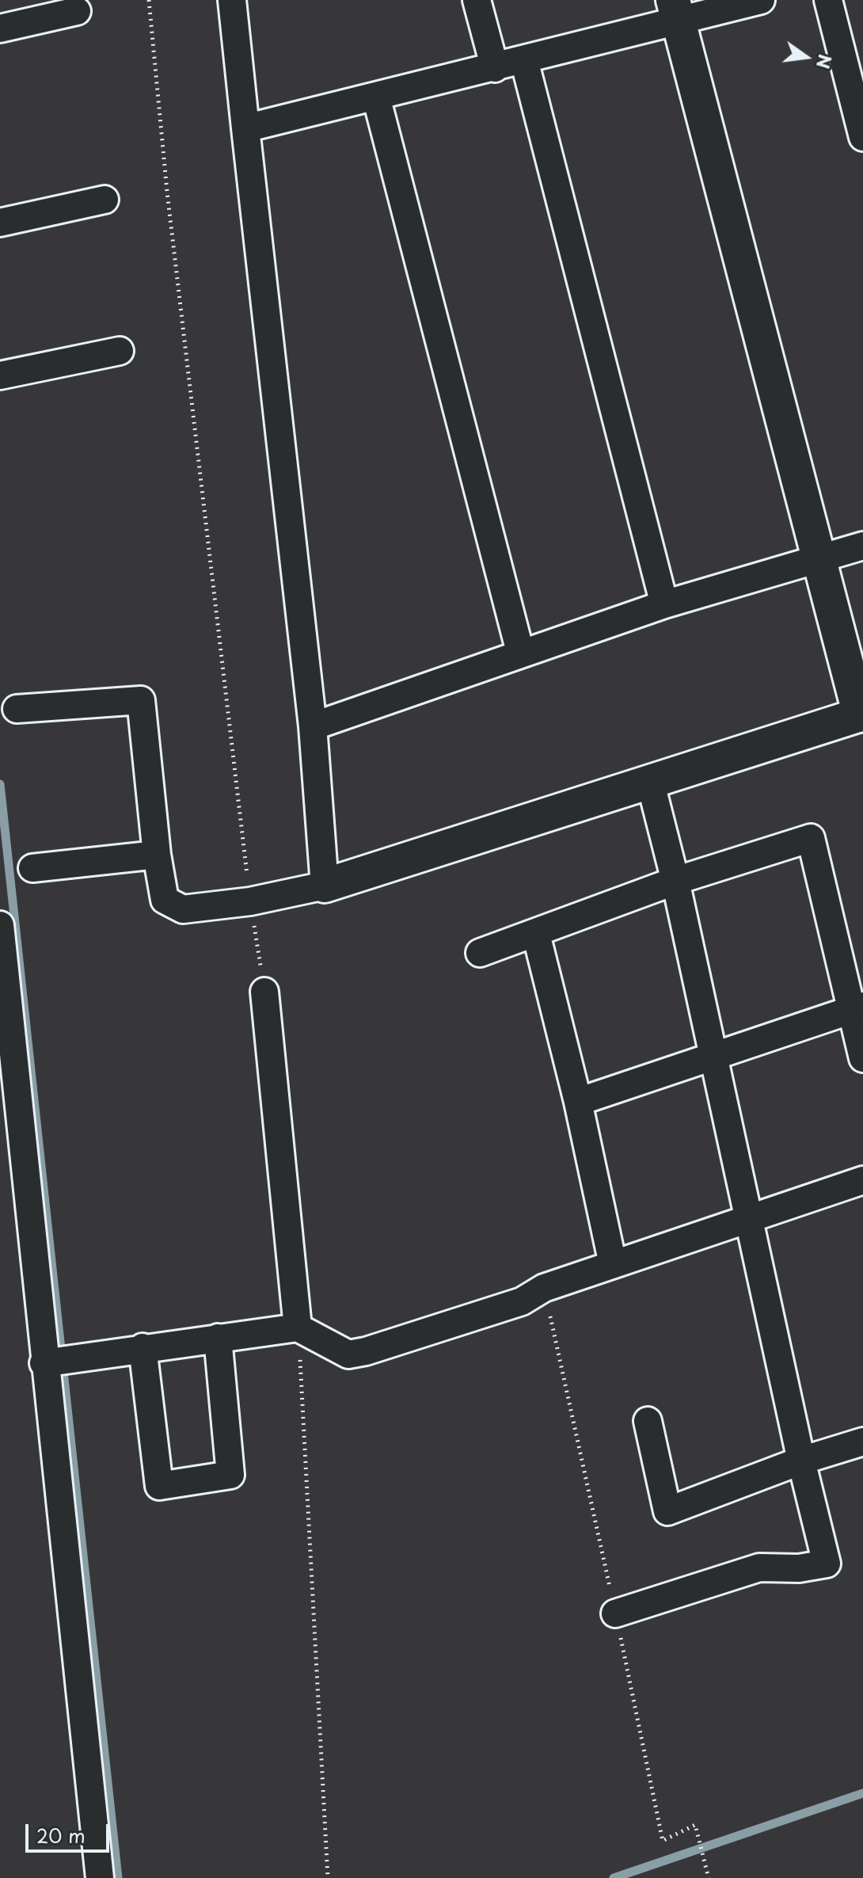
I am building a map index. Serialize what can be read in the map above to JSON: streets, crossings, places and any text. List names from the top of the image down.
{
  "scale_bar": "20 m",
  "north": "right"
}
